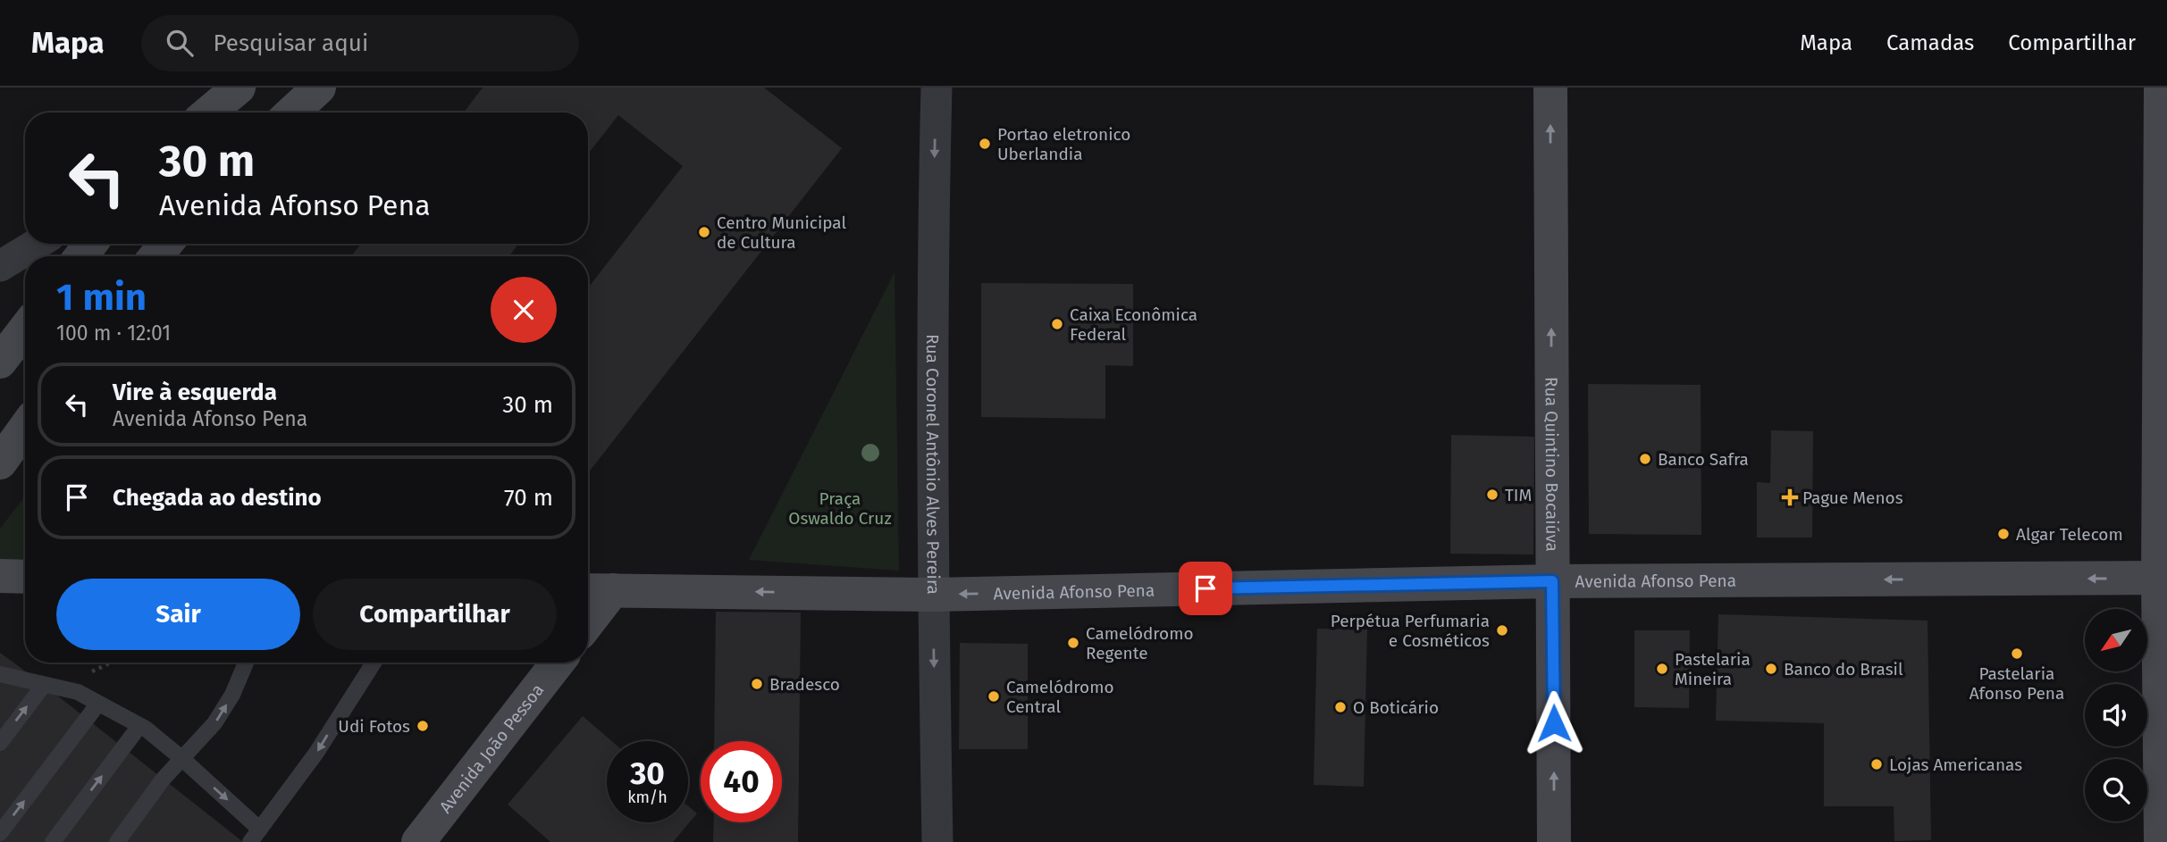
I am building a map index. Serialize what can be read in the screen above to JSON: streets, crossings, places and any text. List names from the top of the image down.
{
  "streets": {
    "street": [
      "Rua Coronel Antônio Alves Pereira",
      "Rua Quintino Bocaiúva",
      "Avenida Afonso Pena",
      "Avenida João Pessoa"
    ]
  },
  "crossings": [
    ["Rua Coronel Antônio Alves Pereira", "Avenida Afonso Pena"],
    ["Rua Quintino Bocaiúva", "Avenida Afonso Pena"]
  ],
  "one_way": ["Rua Coronel Antônio Alves Pereira", "Rua Quintino Bocaiúva", "Avenida Afonso Pena"],
  "parks": ["Praça Oswaldo Cruz"],
  "places": {
    "other": [
      "Portao eletronico Uberlandia",
      "Centro Municipal de Cultura",
      "Caixa Econômica Federal",
      "Banco Safra",
      "TIM",
      "Algar Telecom",
      "Perpétua Perfumaria e Cosméticos",
      "Camelódromo Regente",
      "Pastelaria Afonso Pena",
      "Pastelaria Mineira",
      "Banco do Brasil",
      "Bradesco",
      "Camelódromo Central",
      "O Boticário",
      "Udi Fotos",
      "Lojas Americanas"
    ],
    "health": ["Pague Menos"]
  },
  "north": "bottom left",
  "page": {
    "header": "Mapa",
    "search": "Pesquisar aqui",
    "nav": ["Mapa", "Camadas", "Compartilhar"],
    "turn": ["30 m", "Avenida Afonso Pena"],
    "heading": ["1 min", "100 m · 12:01"],
    "list": [
      {
        "name": "Vire à esquerda",
        "note": "Avenida Afonso Pena",
        "value": "30 m"
      },
      {
        "name": "Chegada ao destino",
        "value": "70 m"
      }
    ],
    "buttons": ["Sair", "Compartilhar"],
    "speed": "30 km/h",
    "limit": "40"
  }
}
